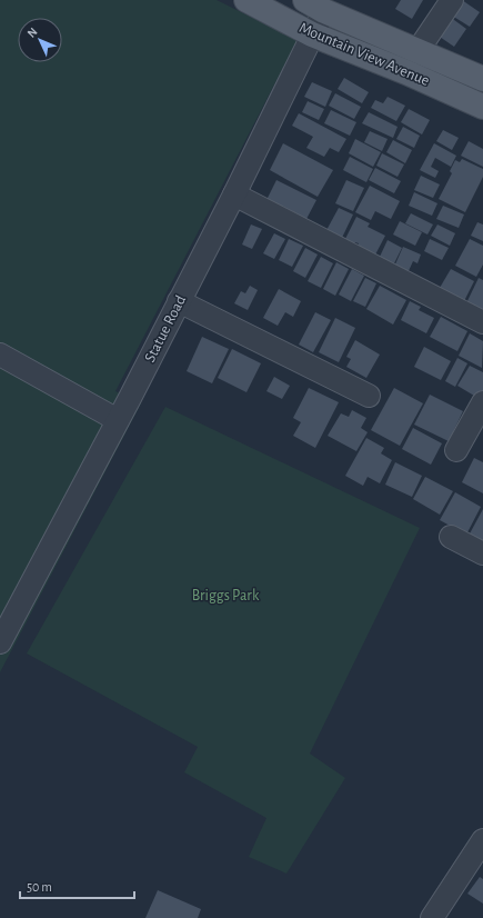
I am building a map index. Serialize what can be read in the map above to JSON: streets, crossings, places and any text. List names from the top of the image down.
{
  "streets": {
    "main road": ["Mountain View Avenue"],
    "street": ["Statue Road"]
  },
  "crossings": [
    ["Mountain View Avenue", "Statue Road"]
  ],
  "parks": ["Briggs Park"],
  "scale_bar": "50 m",
  "north": "top left"
}
